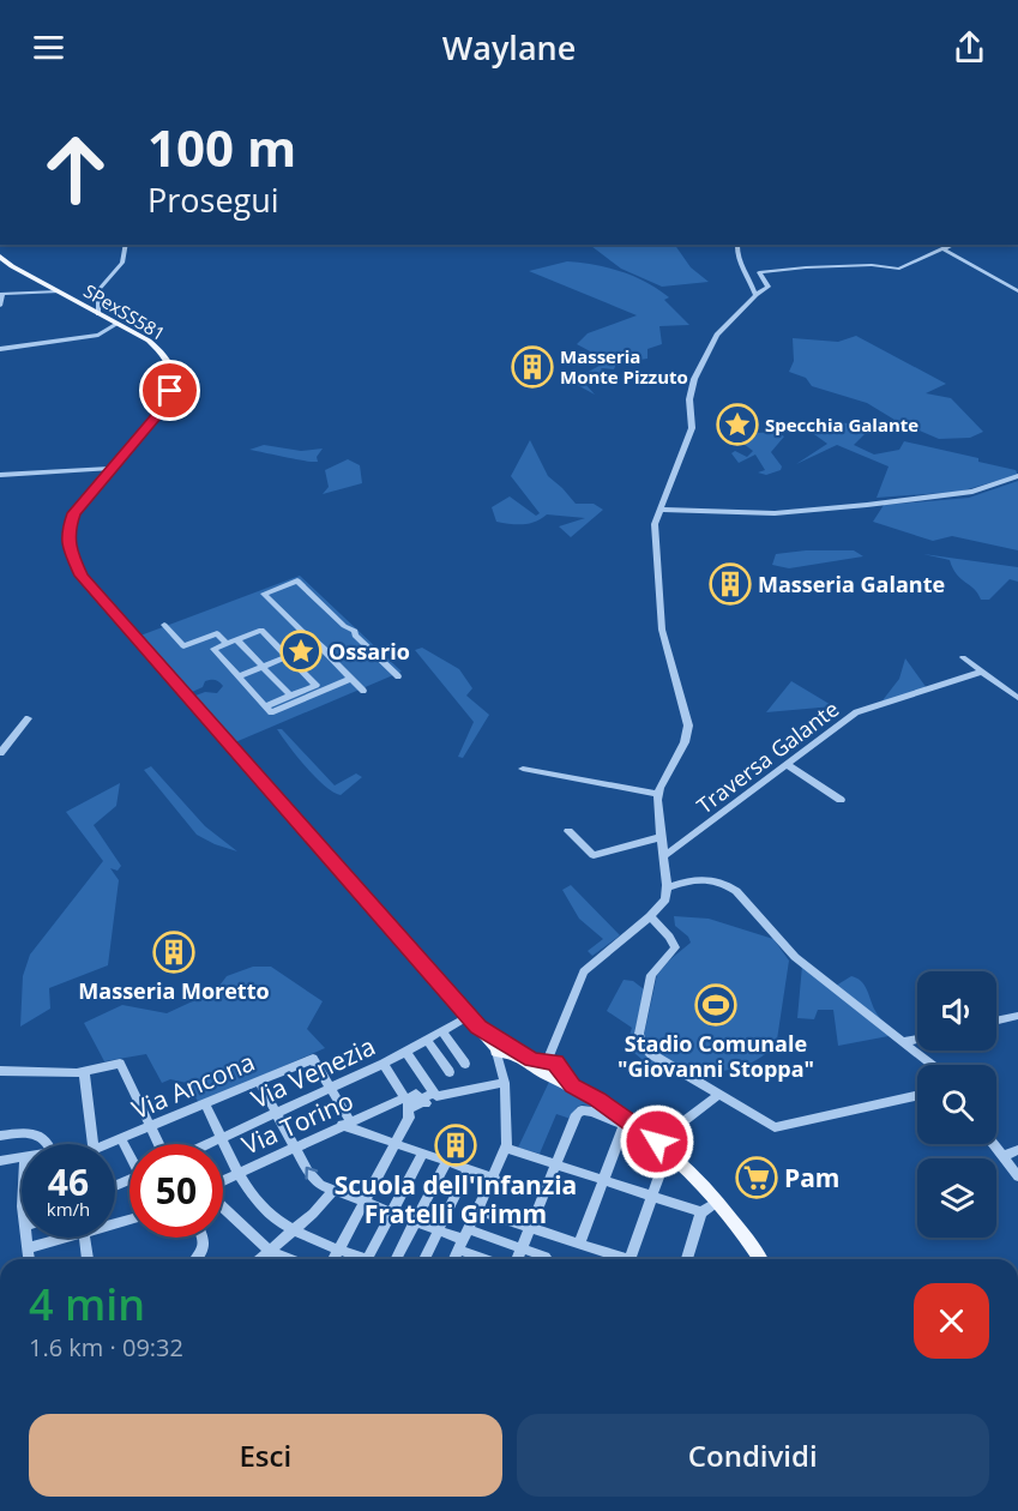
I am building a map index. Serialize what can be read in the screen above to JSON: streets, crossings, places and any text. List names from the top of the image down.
{
  "streets": {
    "main road": ["SPexSS581"],
    "street": [
      "Traversa Galante",
      "Via Venezia",
      "Via Ancona",
      "Via Torino"
    ]
  },
  "crossings": [
    ["SPexSS581", "Via Venezia"],
    ["Via Venezia", "Via Ancona"]
  ],
  "places": {
    "building": [
      "Masseria Monte Pizzuto",
      "Masseria Galante",
      "Masseria Moretto",
      "Scuola dell'Infanzia Fratelli Grimm"
    ],
    "place": ["Specchia Galante", "Ossario"],
    "sports": ["Stadio Comunale \"Giovanni Stoppa\""],
    "supermarket": ["Pam"]
  },
  "page": {
    "header": "Waylane",
    "turn": ["100 m", "Prosegui"],
    "speed": "46 km/h",
    "limit": "50",
    "heading": ["4 min", "1.6 km · 09:32"],
    "buttons": ["Esci", "Condividi"]
  }
}
